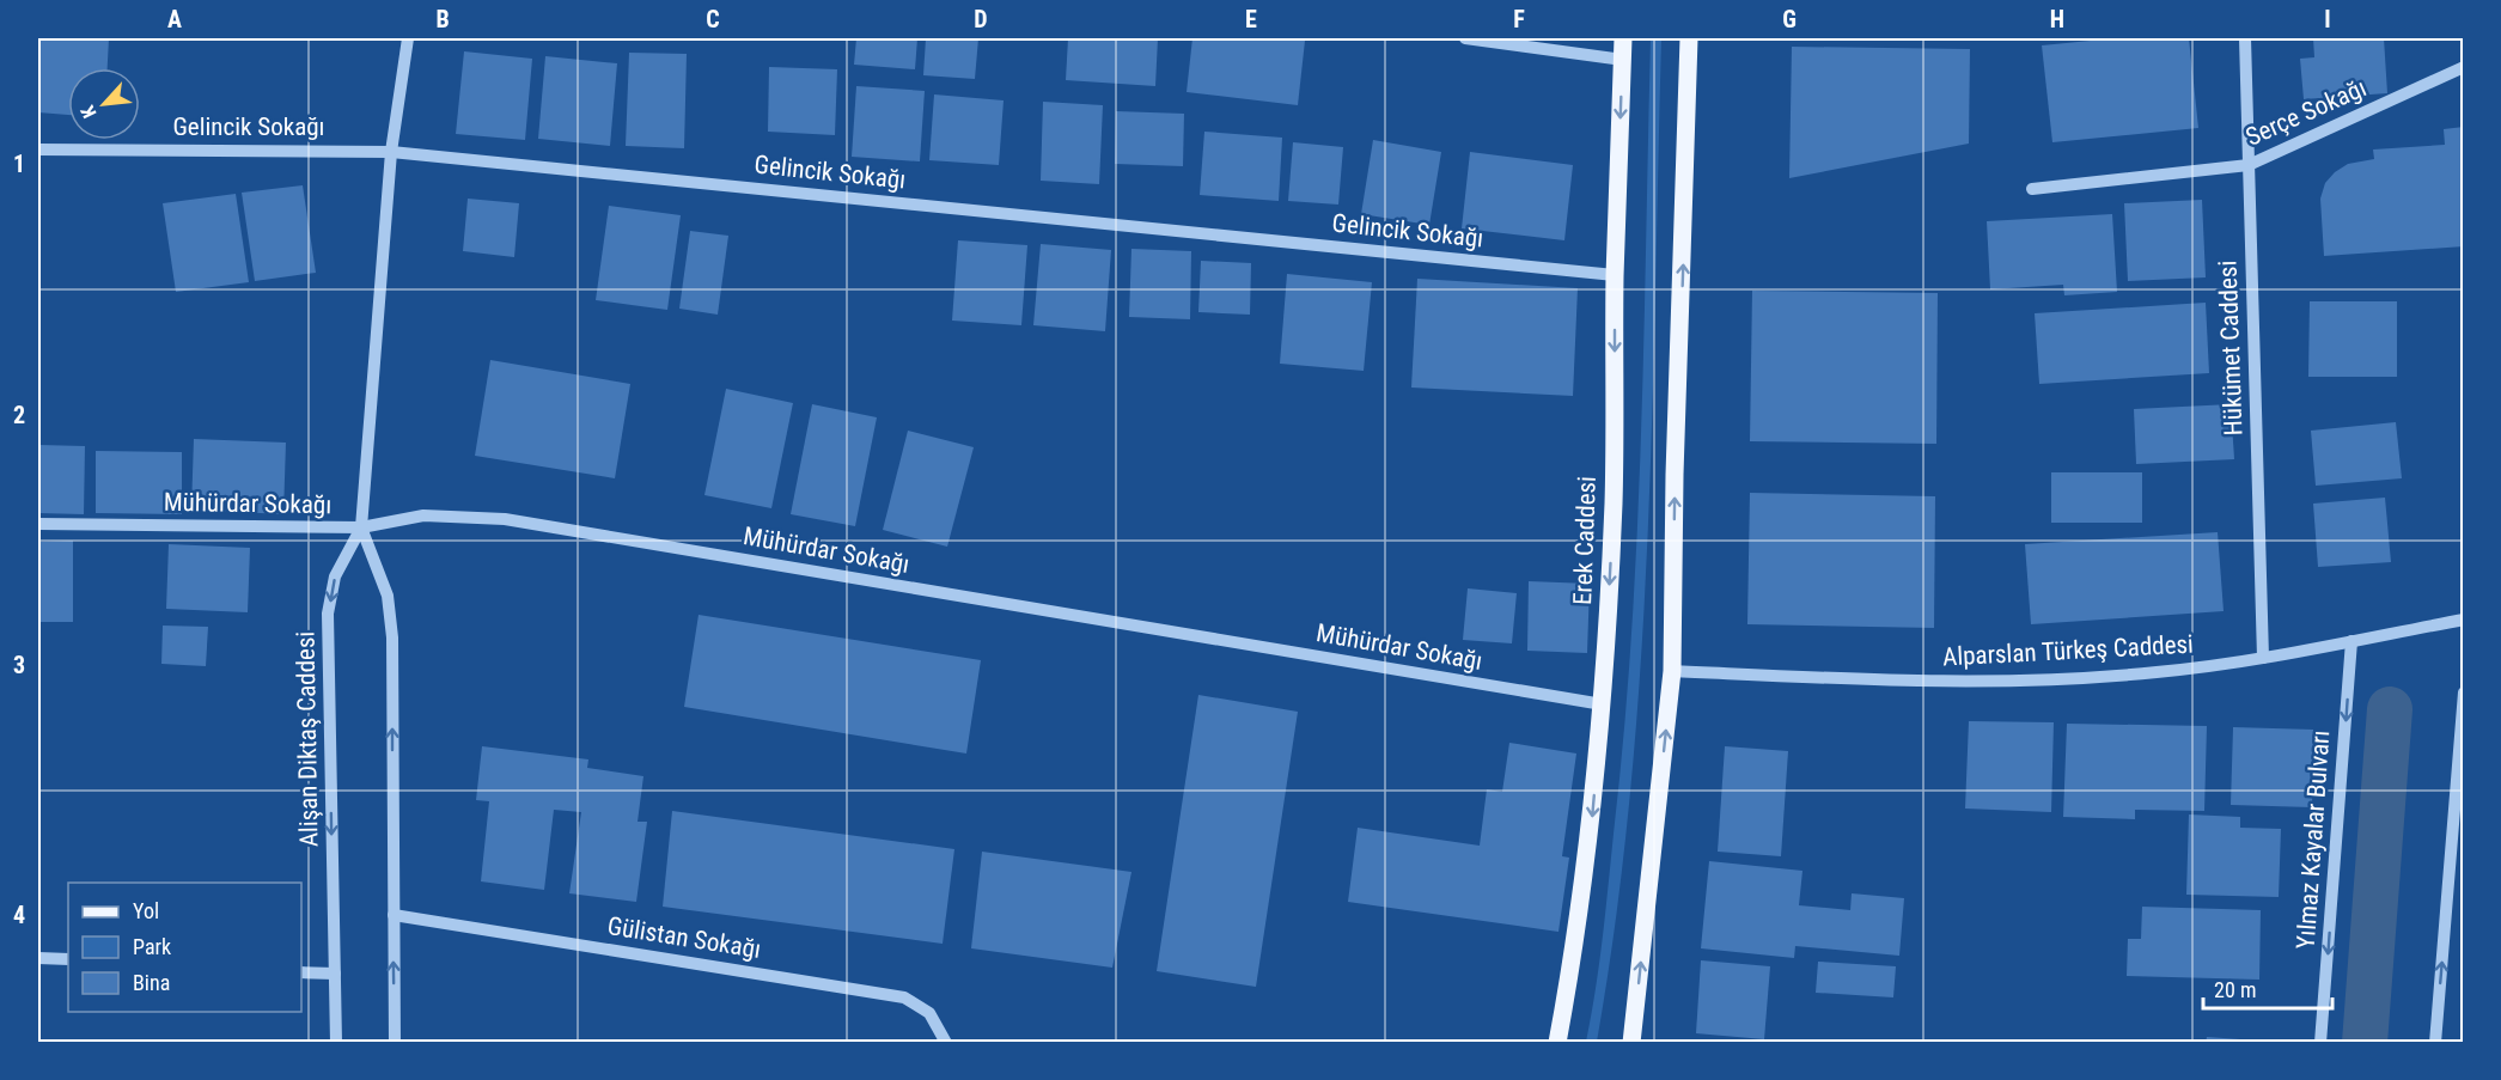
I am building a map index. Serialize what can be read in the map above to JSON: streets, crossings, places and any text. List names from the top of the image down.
{
  "streets": {
    "main road": ["Erek Caddesi"],
    "street": [
      "Serçe Sokağı",
      "Gelincik Sokağı",
      "Hükümet Caddesi",
      "Mühürdar Sokağı",
      "Alparslan Türkeş Caddesi",
      "Alişan Diktaş Caddesi",
      "Yılmaz Kayalar Bulvarı",
      "Gülistan Sokağı"
    ]
  },
  "crossings": [
    ["Serçe Sokağı", "Hükümet Caddesi"],
    ["Gelincik Sokağı", "Erek Caddesi"],
    ["Gelincik Sokağı", "Alişan Diktaş Caddesi"],
    ["Hükümet Caddesi", "Alparslan Türkeş Caddesi"],
    ["Mühürdar Sokağı", "Erek Caddesi"],
    ["Mühürdar Sokağı", "Alişan Diktaş Caddesi"],
    ["Alparslan Türkeş Caddesi", "Yılmaz Kayalar Bulvarı"],
    ["Alişan Diktaş Caddesi", "Gülistan Sokağı"]
  ],
  "one_way": ["Yılmaz Kayalar Bulvarı"],
  "legend": ["Yol", "Park", "Bina"],
  "scale_bar": "20 m",
  "north": "bottom left",
  "grid": {
    "columns": [
      "A",
      "B",
      "C",
      "D",
      "E",
      "F",
      "G",
      "H",
      "I"
    ],
    "rows": [
      "1",
      "2",
      "3",
      "4"
    ]
  }
}
